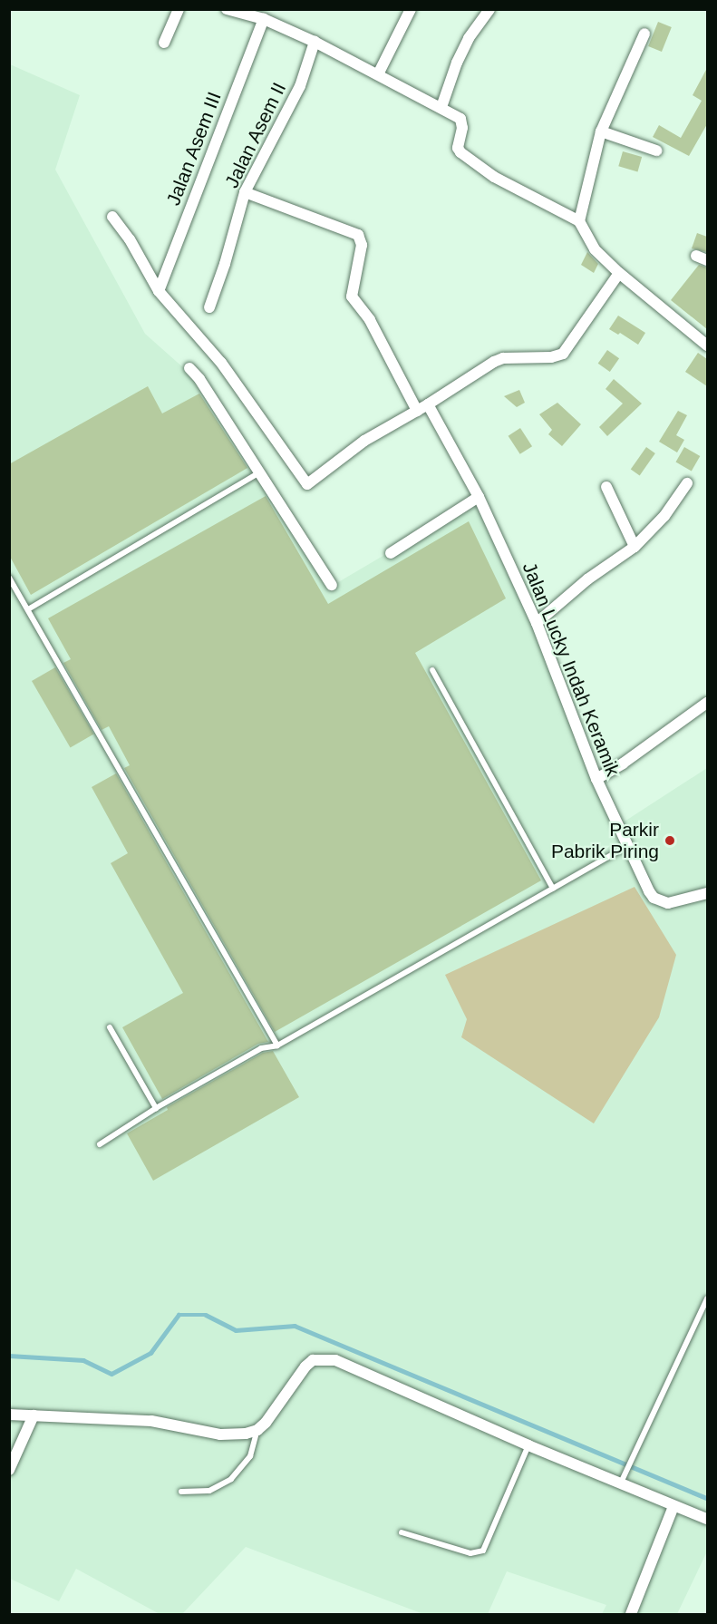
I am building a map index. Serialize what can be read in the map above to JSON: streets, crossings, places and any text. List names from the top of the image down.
{
  "streets": {
    "street": ["Jalan Asem II", "Jalan Asem III", "Jalan Lucky Indah Keramik"]
  },
  "places": ["Parkir Pabrik Piring"]
}
